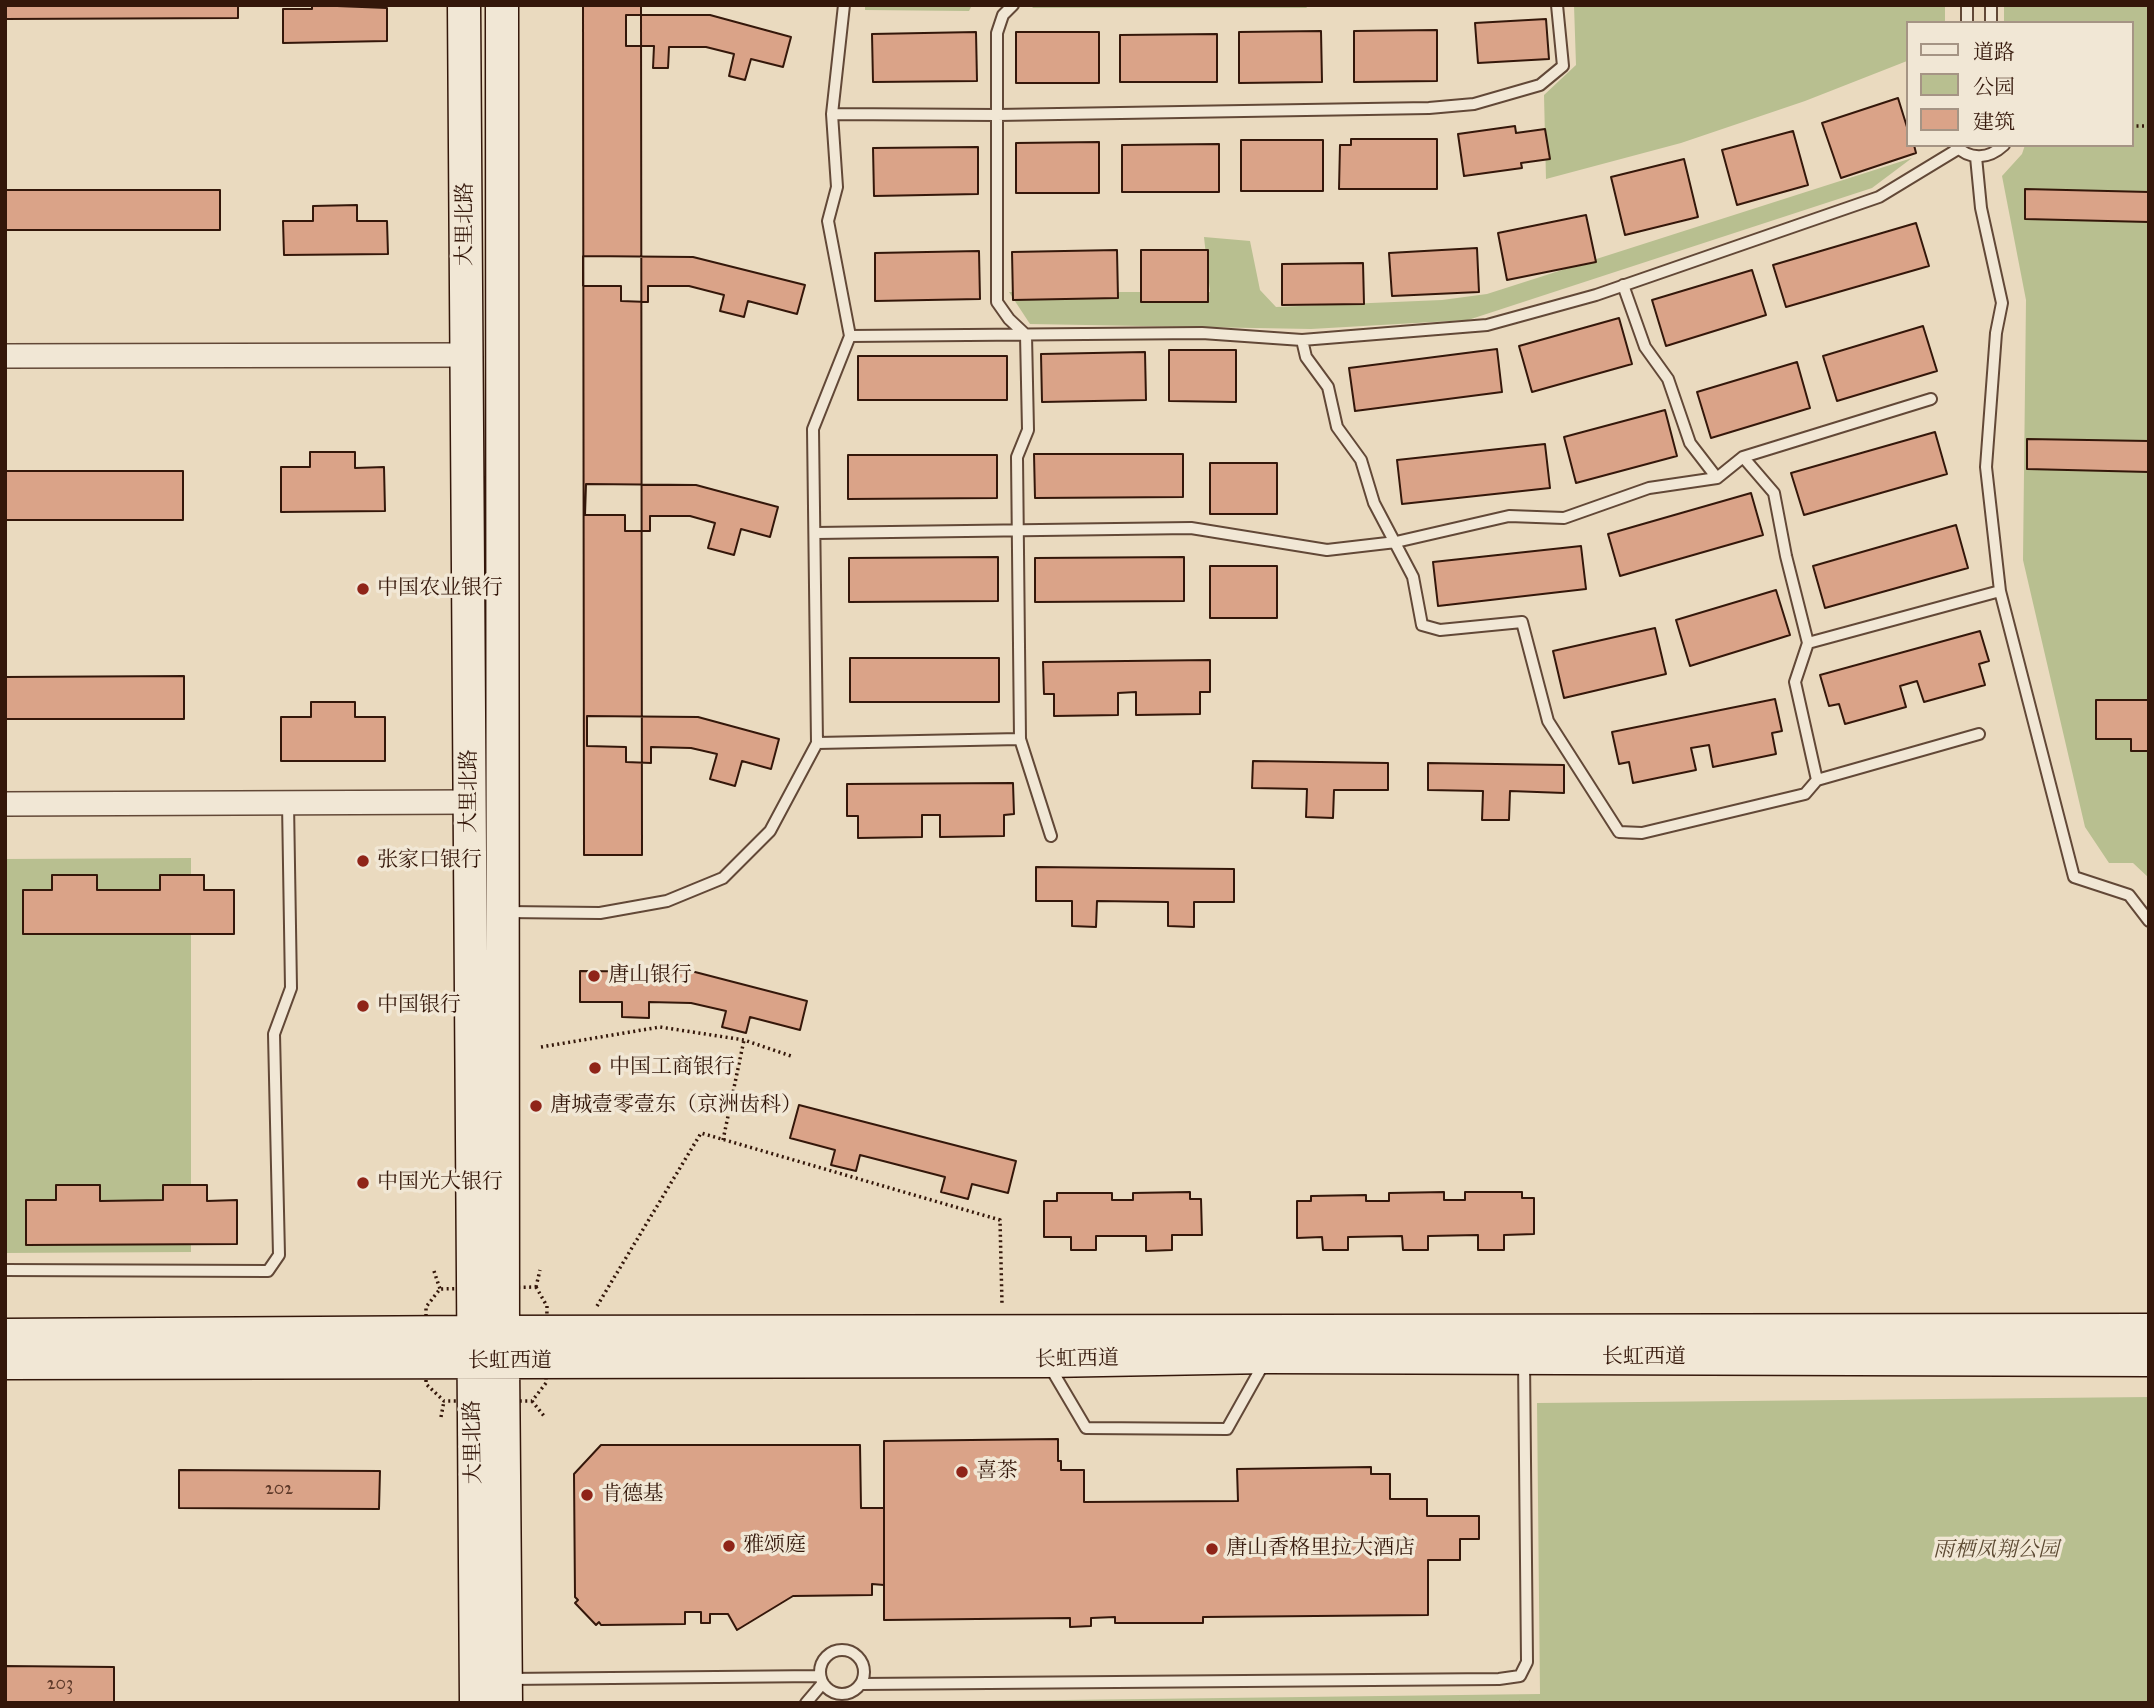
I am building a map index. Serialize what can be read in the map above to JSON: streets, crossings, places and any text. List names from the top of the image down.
{
  "streets": {
    "main road": ["大里北路", "长虹西道"]
  },
  "crossings": [
    ["大里北路", "长虹西道"]
  ],
  "parks": ["雨栖凤翔公园"],
  "places": [
    "中国农业银行",
    "张家口银行",
    "唐山银行",
    "中国银行",
    "中国工商银行",
    "唐城壹零壹东（京洲齿科）",
    "中国光大银行",
    "喜茶",
    "肯德基",
    "雅颂庭",
    "唐山香格里拉大酒店"
  ],
  "house_numbers": ["202", "203"],
  "legend": ["道路", "公园", "建筑"]
}
